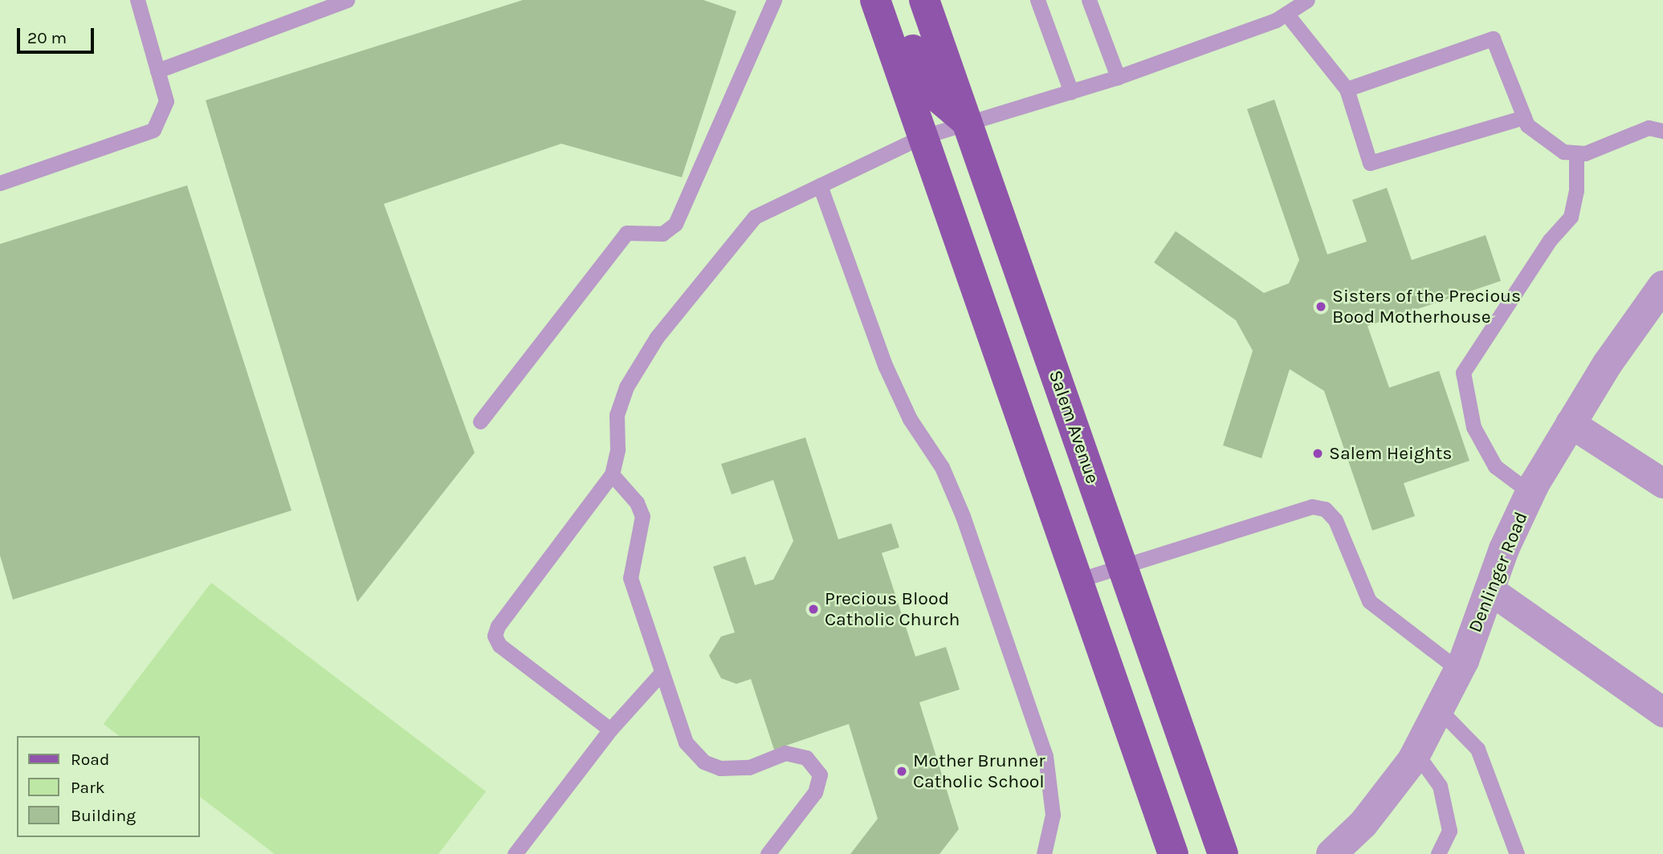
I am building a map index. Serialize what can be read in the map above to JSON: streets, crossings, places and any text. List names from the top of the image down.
{
  "streets": {
    "main road": ["Salem Avenue"],
    "street": ["Denlinger Road"]
  },
  "places": [
    "Sisters of the Precious Bood Motherhouse",
    "Salem Heights",
    "Precious Blood Catholic Church",
    "Mother Brunner Catholic School"
  ],
  "legend": ["Road", "Park", "Building"],
  "scale_bar": "20 m"
}
